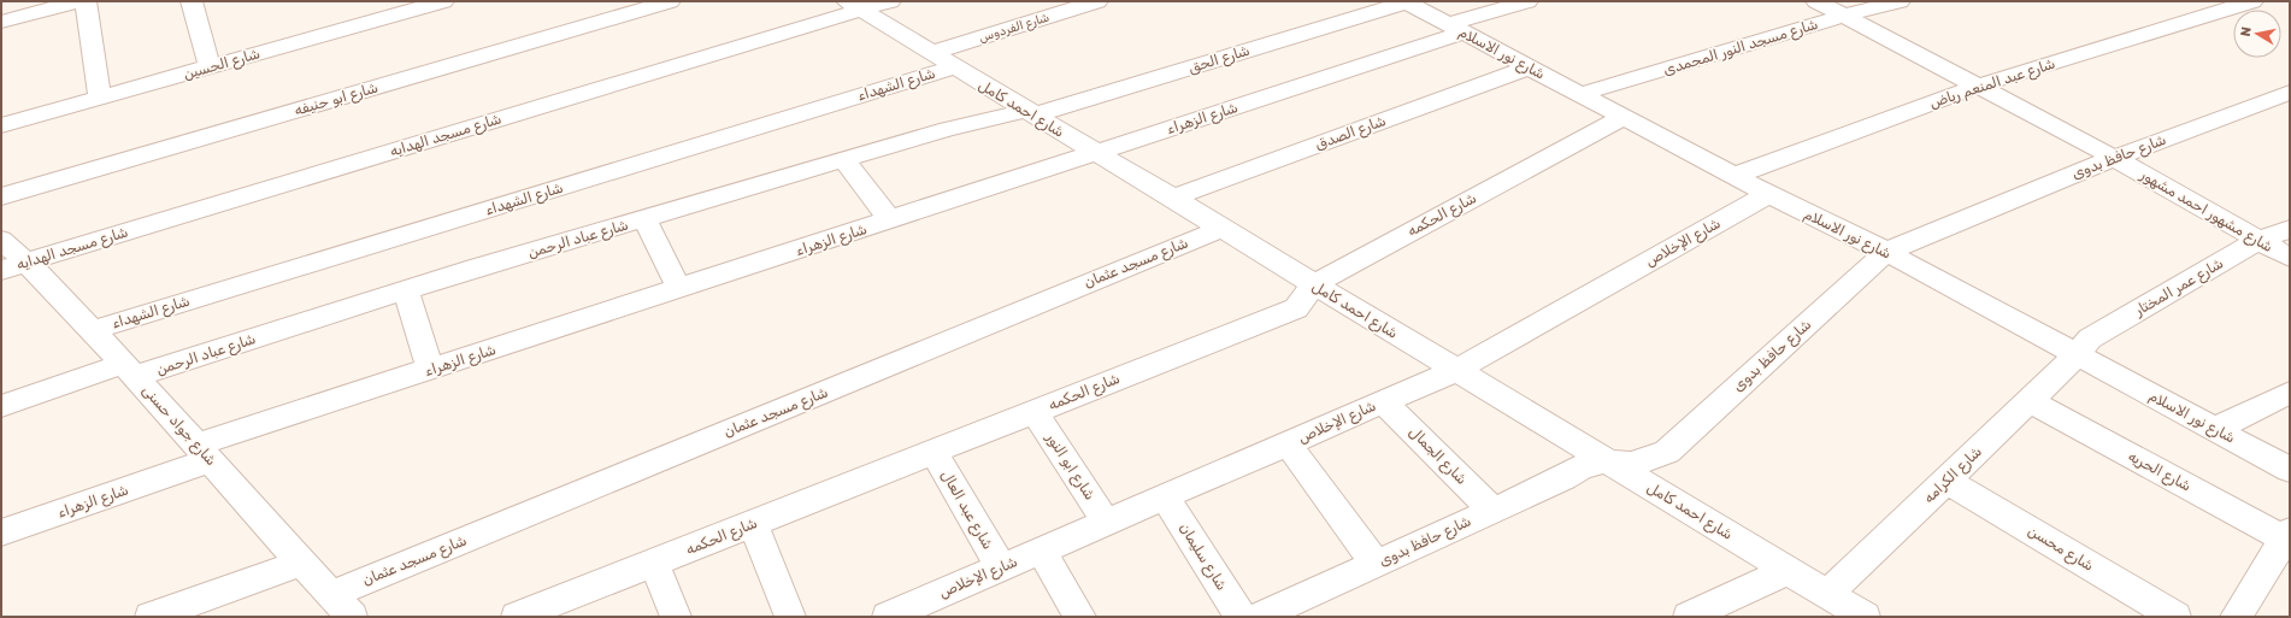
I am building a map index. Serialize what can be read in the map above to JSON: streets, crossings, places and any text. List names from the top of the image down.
{
  "streets": {
    "street": [
      "شارع الفردوس",
      "شارع مسجد النور المحمدى",
      "شارع نور الاسلام",
      "شارع الحق",
      "شارع الحسين",
      "شارع عبد المنعم رياض",
      "شارع الشهداء",
      "شارع ابو حنيفه",
      "شارع احمد كامل",
      "شارع الزهراء",
      "شارع الصدق",
      "شارع مسجد الهدايه",
      "شارع حافظ بدوى",
      "شارع مشهور احمد مشهور",
      "شارع الحكمه",
      "شارع عباد الرحمن",
      "شارع الإخلاص",
      "شارع مسجد عثمان",
      "شارع عمر المختار",
      "شارع جواد حسنى",
      "شارع الجمال",
      "شارع ابو النور",
      "شارع الحريه",
      "شارع الكرامه",
      "شارع عبد العال",
      "شارع محسن",
      "شارع سليمان"
    ]
  },
  "crossings": [
    ["شارع الفردوس", "شارع احمد كامل"],
    ["شارع مسجد النور المحمدى", "شارع نور الاسلام"],
    ["شارع مسجد النور المحمدى", "شارع مشهور احمد مشهور"],
    ["شارع نور الاسلام", "شارع الحق"],
    ["شارع نور الاسلام", "شارع عبد المنعم رياض"],
    ["شارع نور الاسلام", "شارع الزهراء"],
    ["شارع نور الاسلام", "شارع الصدق"],
    ["شارع نور الاسلام", "شارع حافظ بدوى"],
    ["شارع نور الاسلام", "شارع الحكمه"],
    ["شارع نور الاسلام", "شارع الإخلاص"],
    ["شارع نور الاسلام", "شارع عمر المختار"],
    ["شارع نور الاسلام", "شارع الكرامه"],
    ["شارع الحق", "شارع احمد كامل"],
    ["شارع الحق", "شارع عباد الرحمن"],
    ["شارع عبد المنعم رياض", "شارع مشهور احمد مشهور"],
    ["شارع الشهداء", "شارع احمد كامل"],
    ["شارع الشهداء", "شارع جواد حسنى"],
    ["شارع احمد كامل", "شارع الزهراء"],
    ["شارع احمد كامل", "شارع الصدق"],
    ["شارع احمد كامل", "شارع مسجد الهدايه"],
    ["شارع احمد كامل", "شارع حافظ بدوى"],
    ["شارع احمد كامل", "شارع الحكمه"],
    ["شارع احمد كامل", "شارع عباد الرحمن"],
    ["شارع احمد كامل", "شارع الإخلاص"],
    ["شارع احمد كامل", "شارع مسجد عثمان"],
    ["شارع احمد كامل", "شارع الكرامه"],
    ["شارع الزهراء", "شارع جواد حسنى"],
    ["شارع مسجد الهدايه", "شارع جواد حسنى"],
    ["شارع حافظ بدوى", "شارع مشهور احمد مشهور"],
    ["شارع حافظ بدوى", "شارع الجمال"],
    ["شارع مشهور احمد مشهور", "شارع عمر المختار"],
    ["شارع الحكمه", "شارع ابو النور"],
    ["شارع الحكمه", "شارع عبد العال"],
    ["شارع عباد الرحمن", "شارع جواد حسنى"],
    ["شارع الإخلاص", "شارع الجمال"],
    ["شارع الإخلاص", "شارع ابو النور"],
    ["شارع الإخلاص", "شارع عبد العال"],
    ["شارع الإخلاص", "شارع سليمان"],
    ["شارع مسجد عثمان", "شارع جواد حسنى"],
    ["شارع عمر المختار", "شارع الكرامه"],
    ["شارع الحريه", "شارع الكرامه"],
    ["شارع الكرامه", "شارع محسن"]
  ],
  "north": "left"
}
